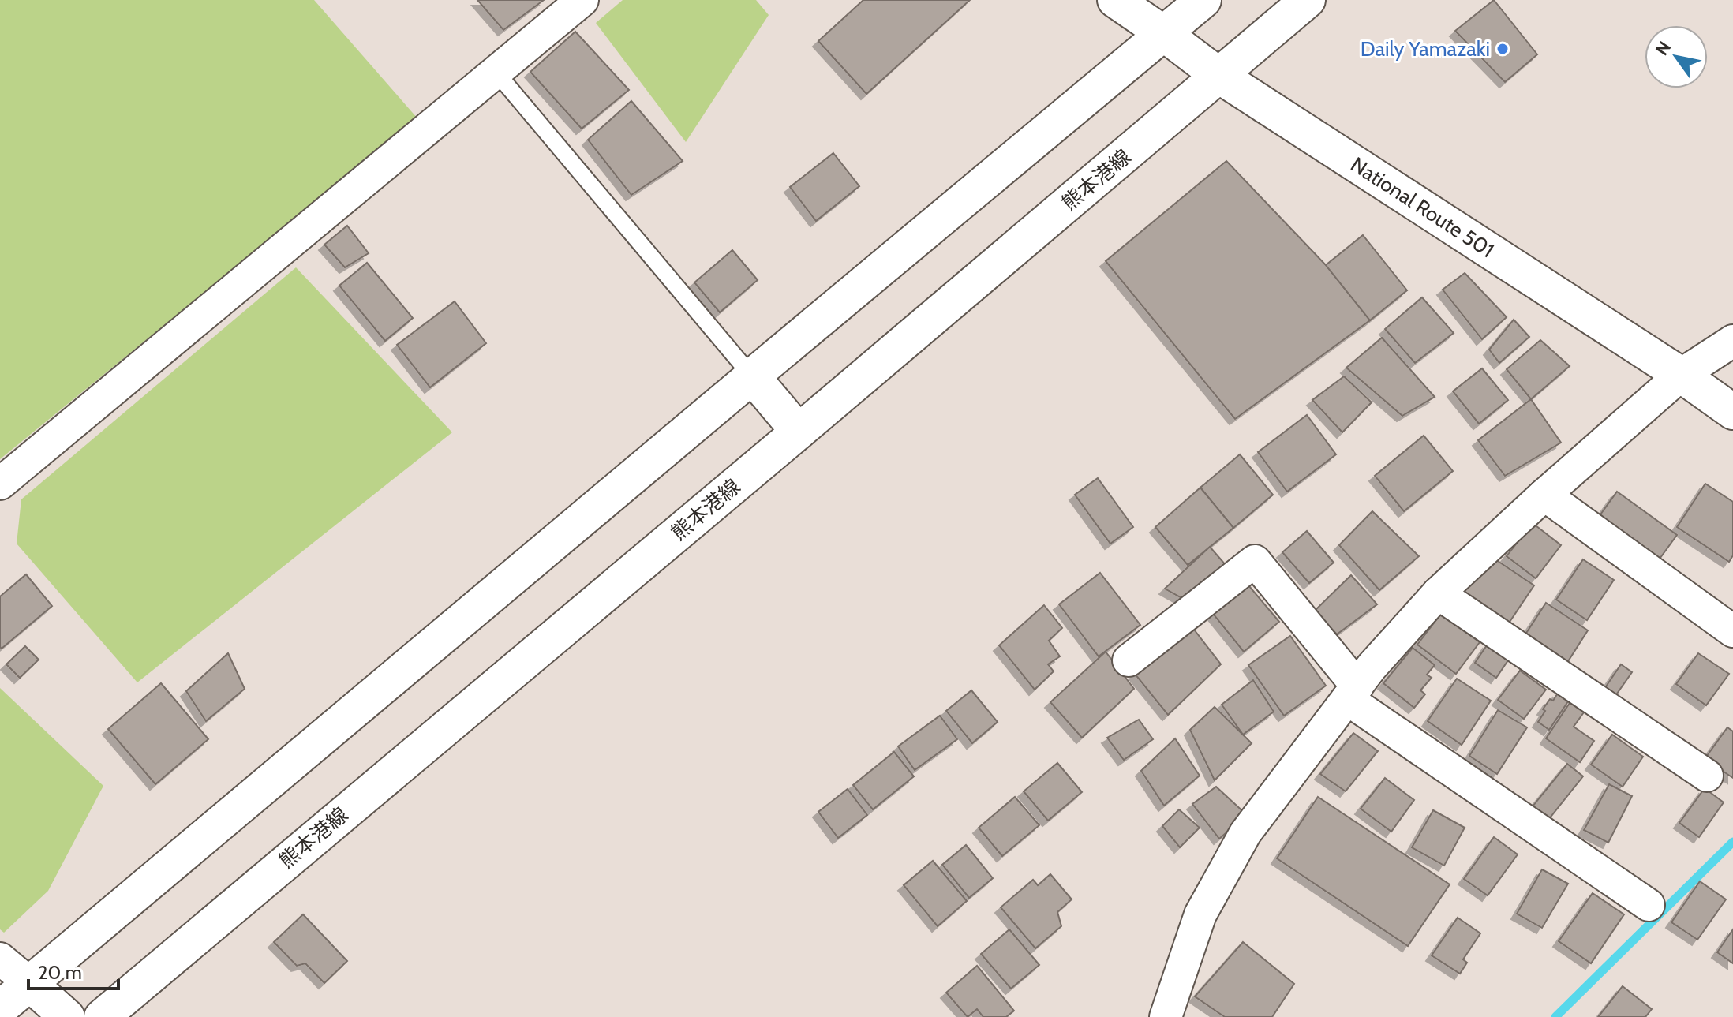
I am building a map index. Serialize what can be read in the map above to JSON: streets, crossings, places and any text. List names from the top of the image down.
{
  "streets": {
    "main road": ["熊本港線", "National Route 501"]
  },
  "crossings": [
    ["熊本港線", "National Route 501"]
  ],
  "places": ["Daily Yamazaki"],
  "scale_bar": "20 m",
  "north": "top left"
}
